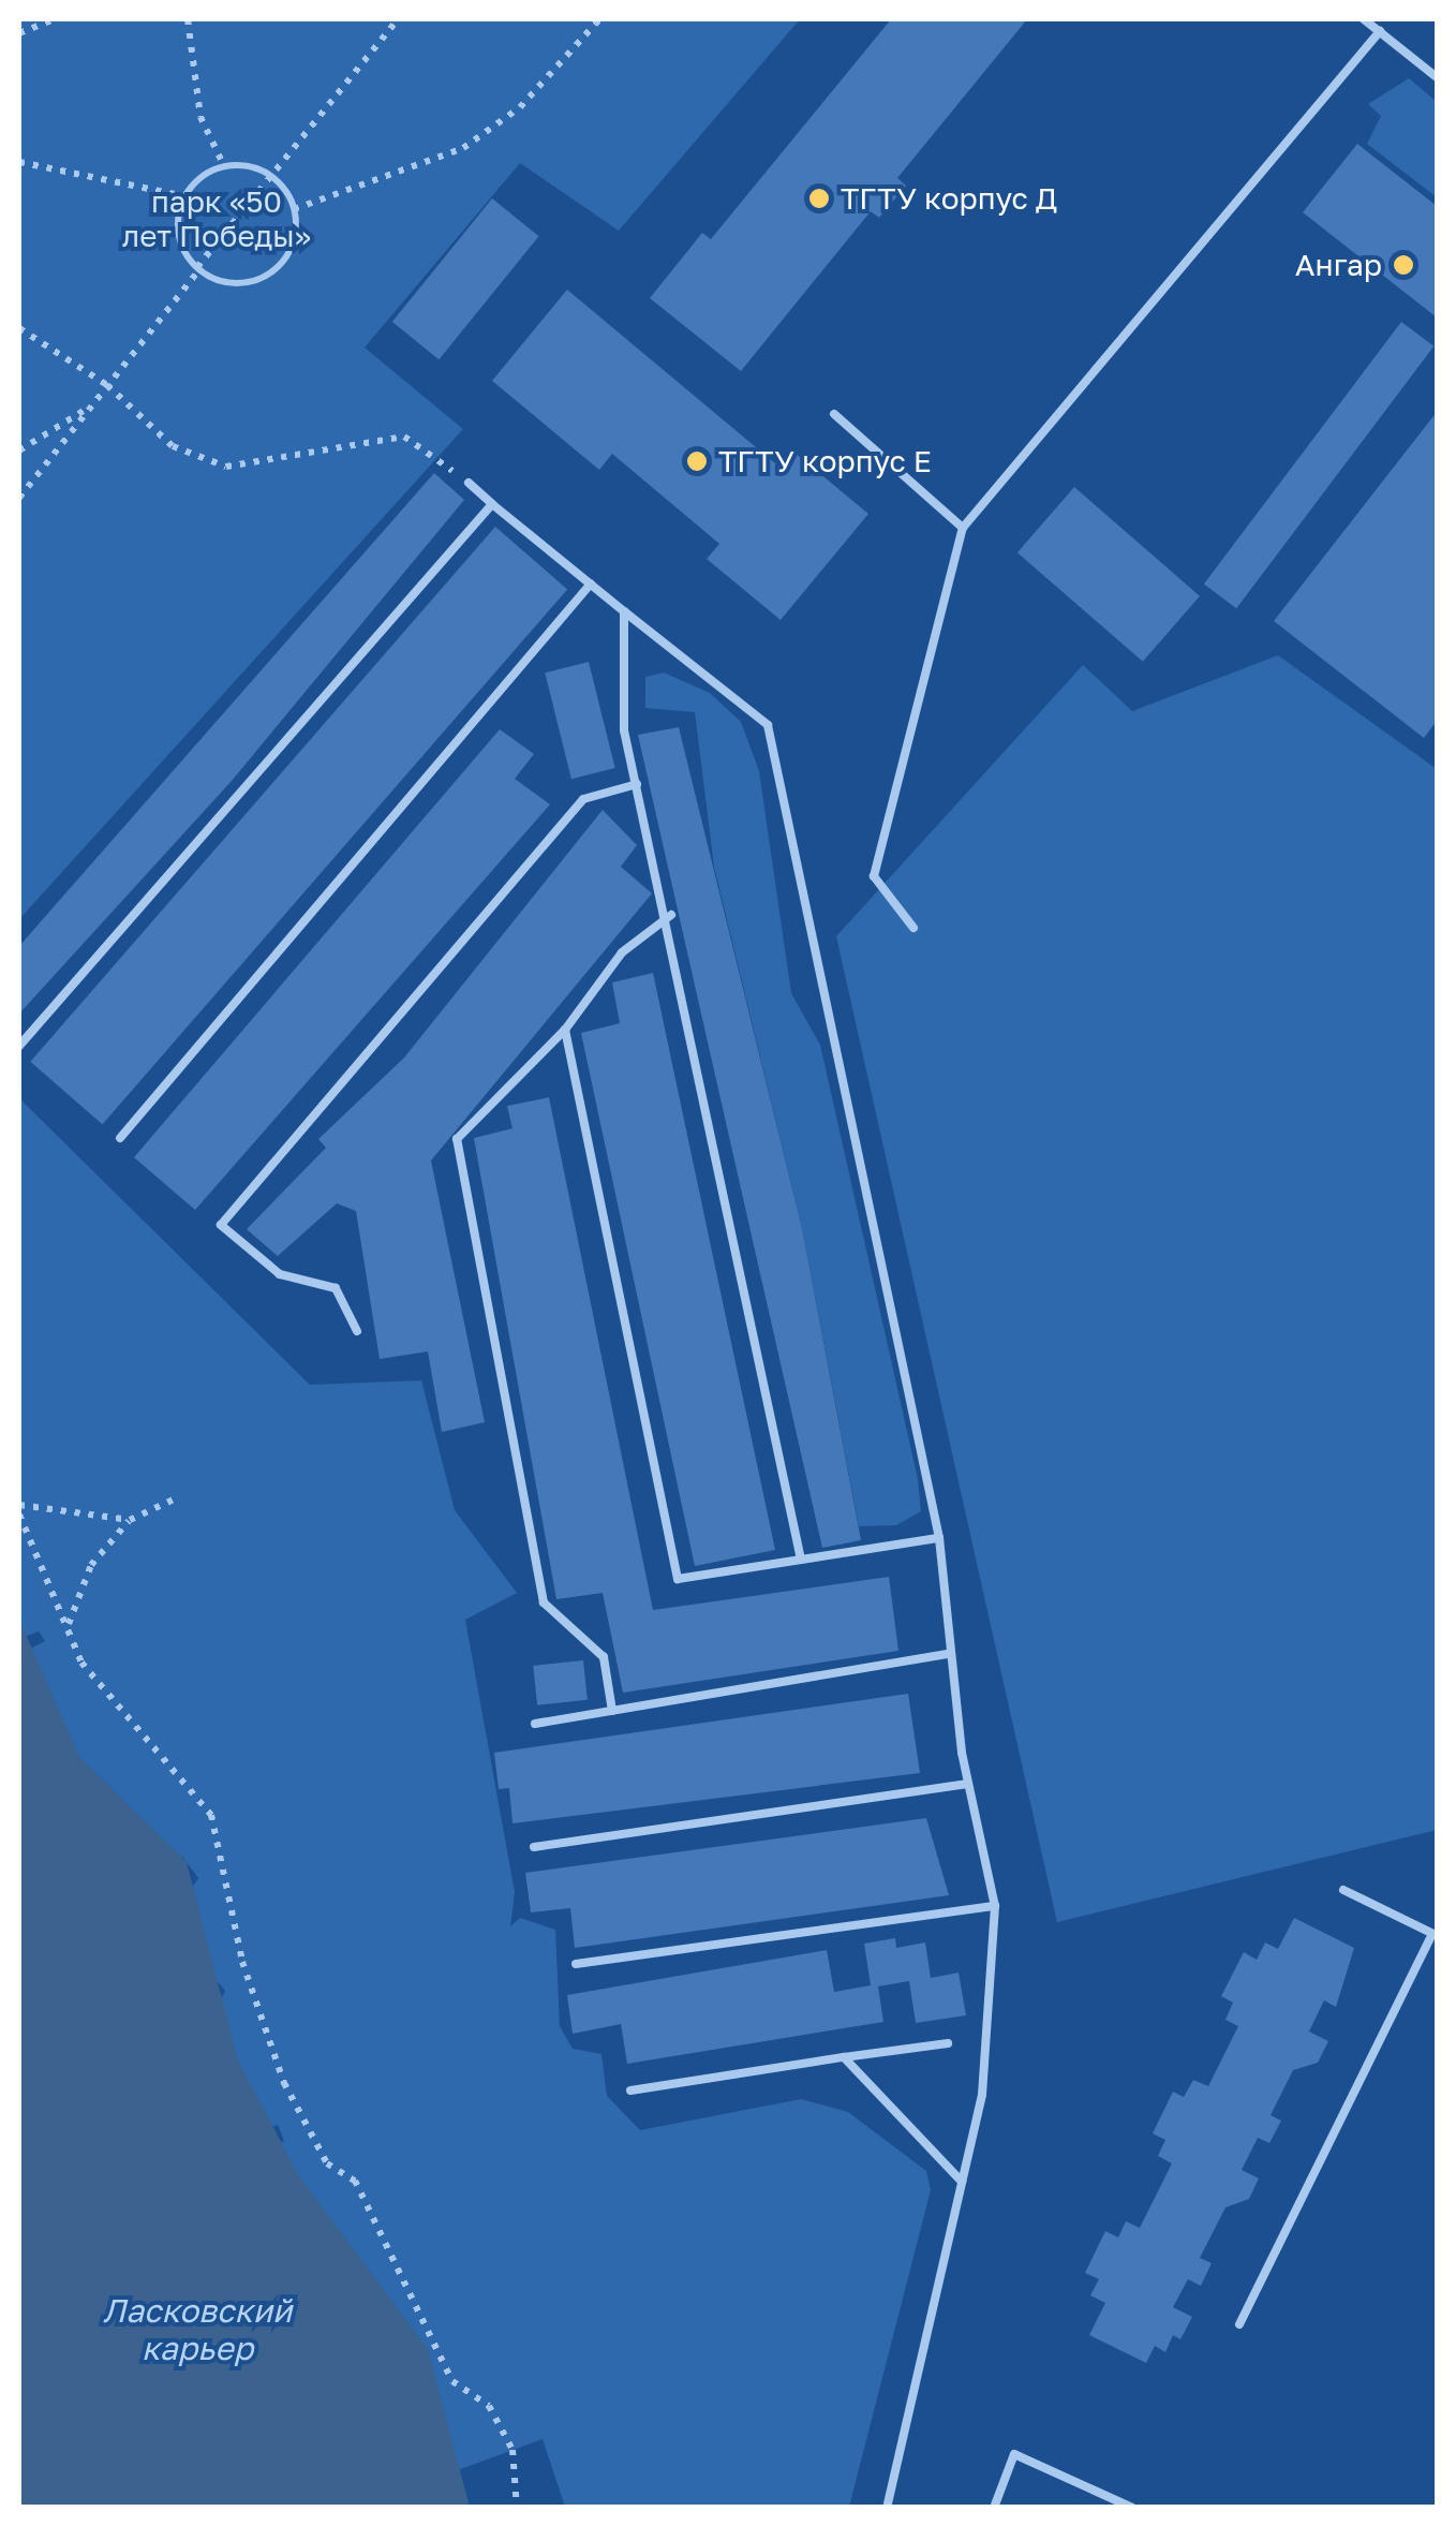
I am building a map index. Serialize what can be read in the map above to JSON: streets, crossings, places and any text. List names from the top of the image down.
{
  "water": ["Ласковский карьер"],
  "parks": ["парк «50 лет Победы»"],
  "places": ["ТГТУ корпус Д", "Ангар", "ТГТУ корпус Е"]
}
